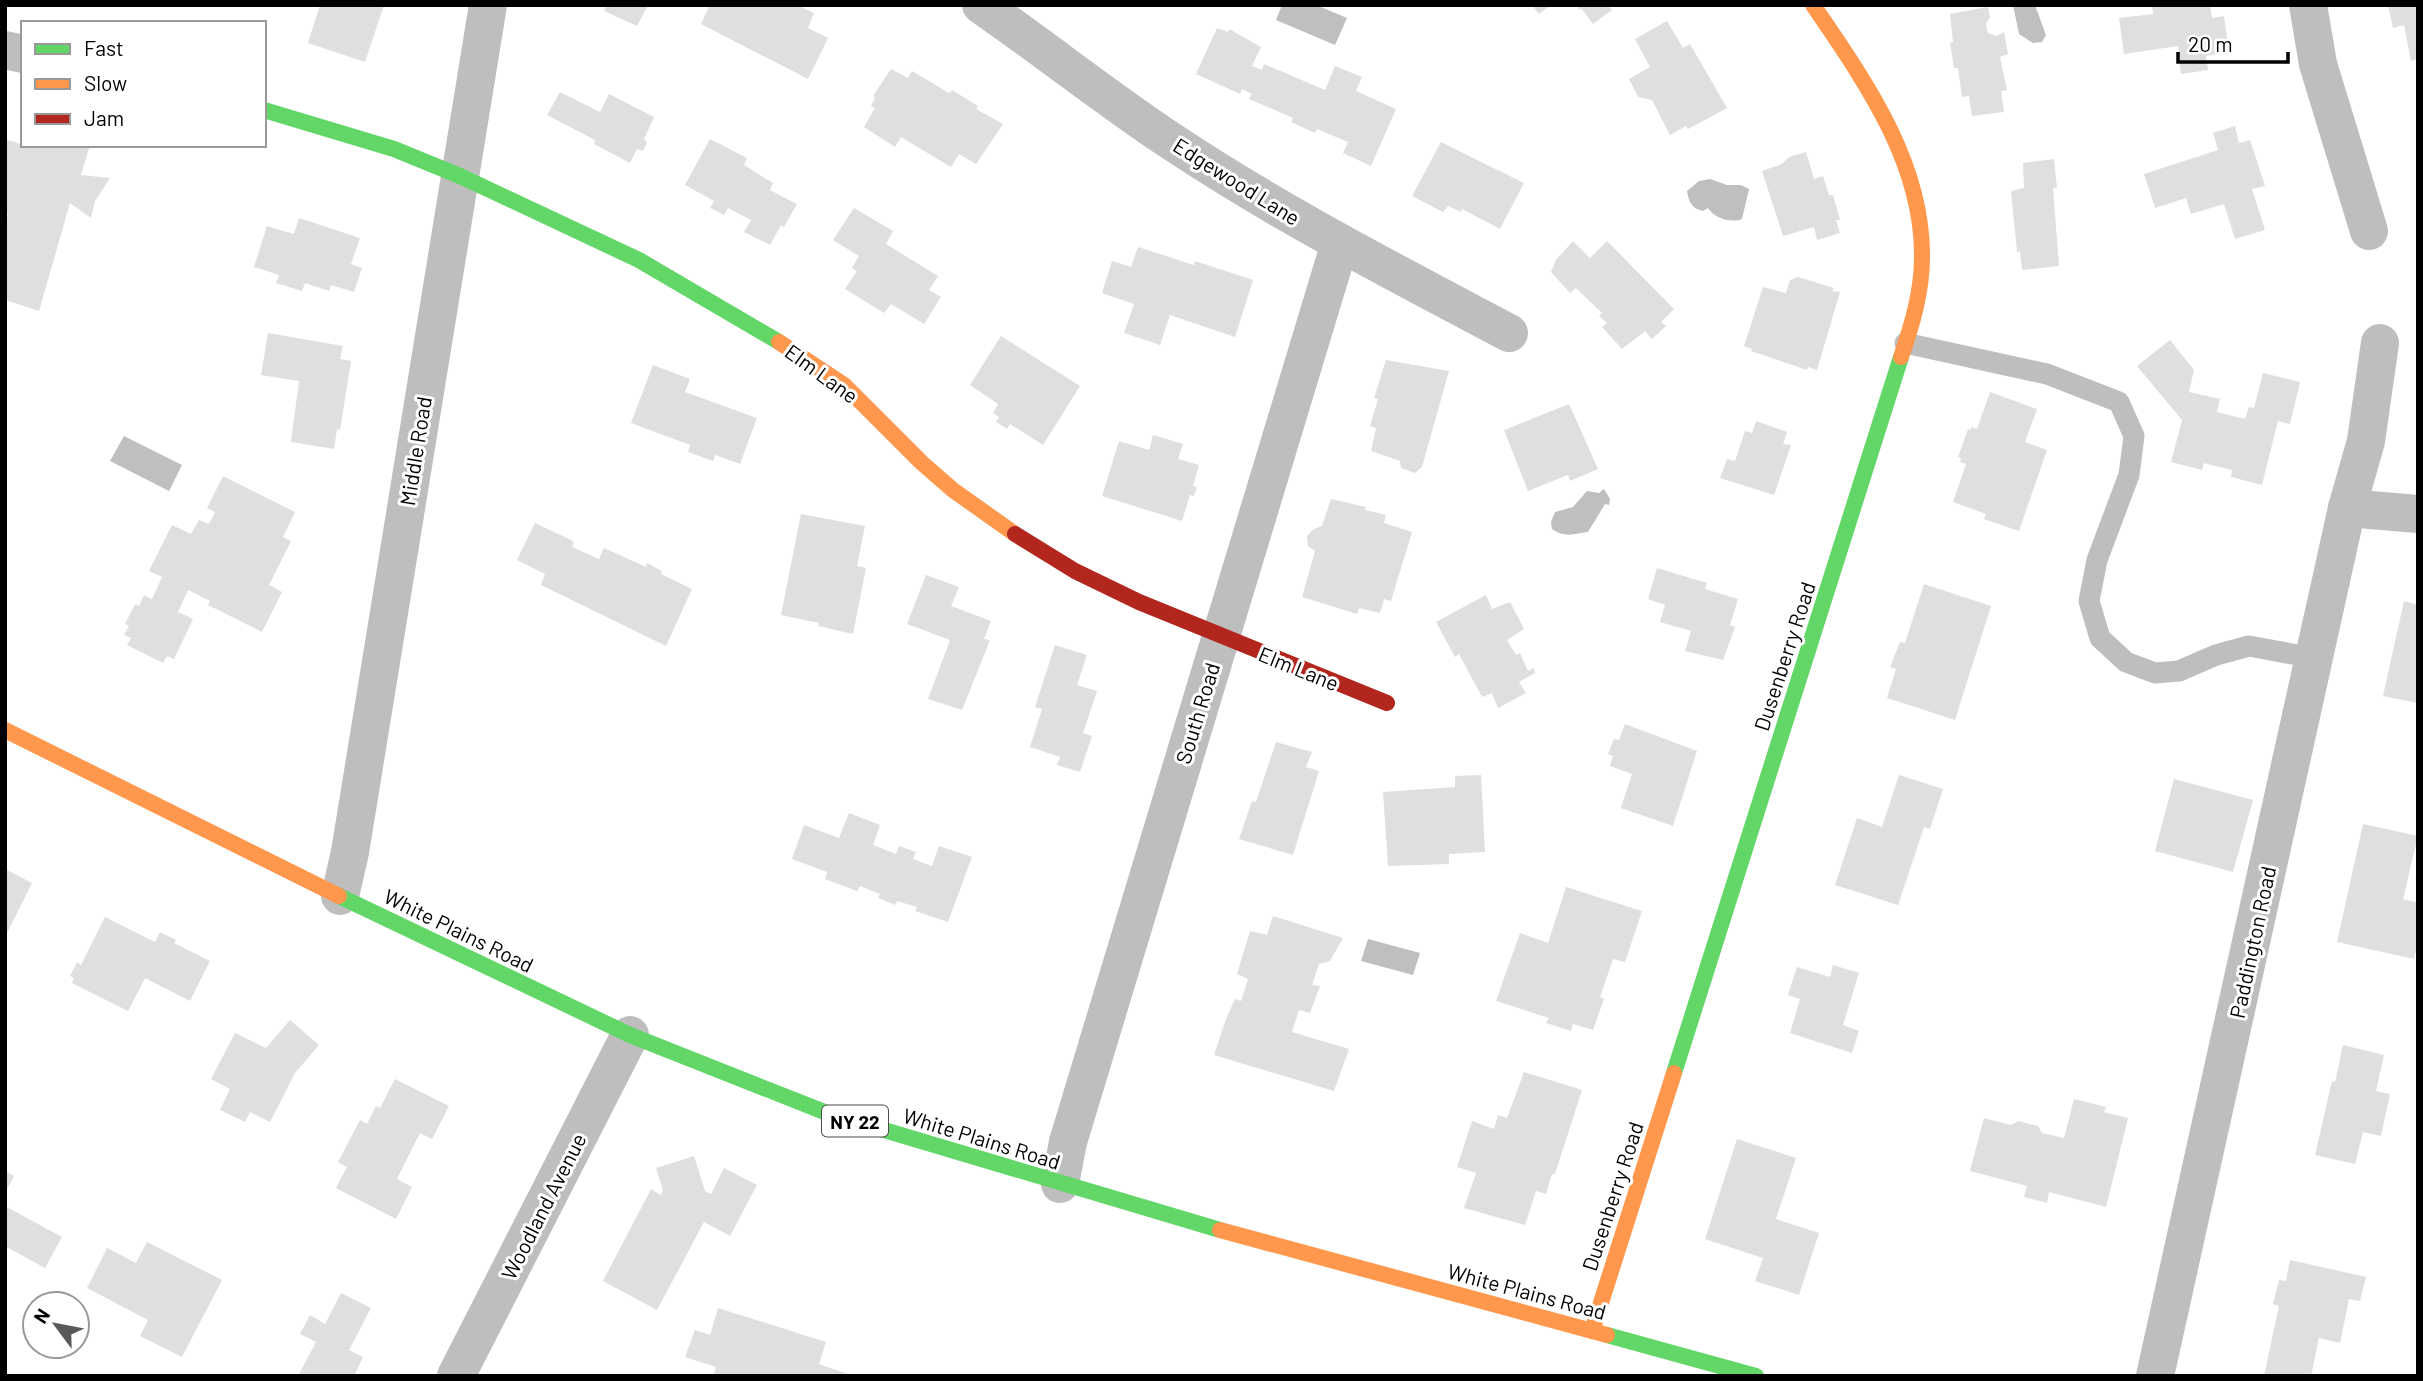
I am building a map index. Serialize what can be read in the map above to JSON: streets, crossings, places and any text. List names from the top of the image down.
{
  "streets": {
    "street": [
      "Edgewood Lane",
      "Elm Lane",
      "Middle Road",
      "Dusenberry Road",
      "South Road",
      "White Plains Road",
      "Paddington Road",
      "NY 22",
      "Woodland Avenue"
    ]
  },
  "crossings": [
    ["Edgewood Lane", "South Road"],
    ["Elm Lane", "Middle Road"],
    ["Elm Lane", "South Road"],
    ["Middle Road", "White Plains Road"],
    ["Dusenberry Road", "White Plains Road"],
    ["South Road", "White Plains Road"],
    ["White Plains Road", "Woodland Avenue"]
  ],
  "legend": ["Fast", "Slow", "Jam"],
  "scale_bar": "20 m",
  "north": "top left"
}
